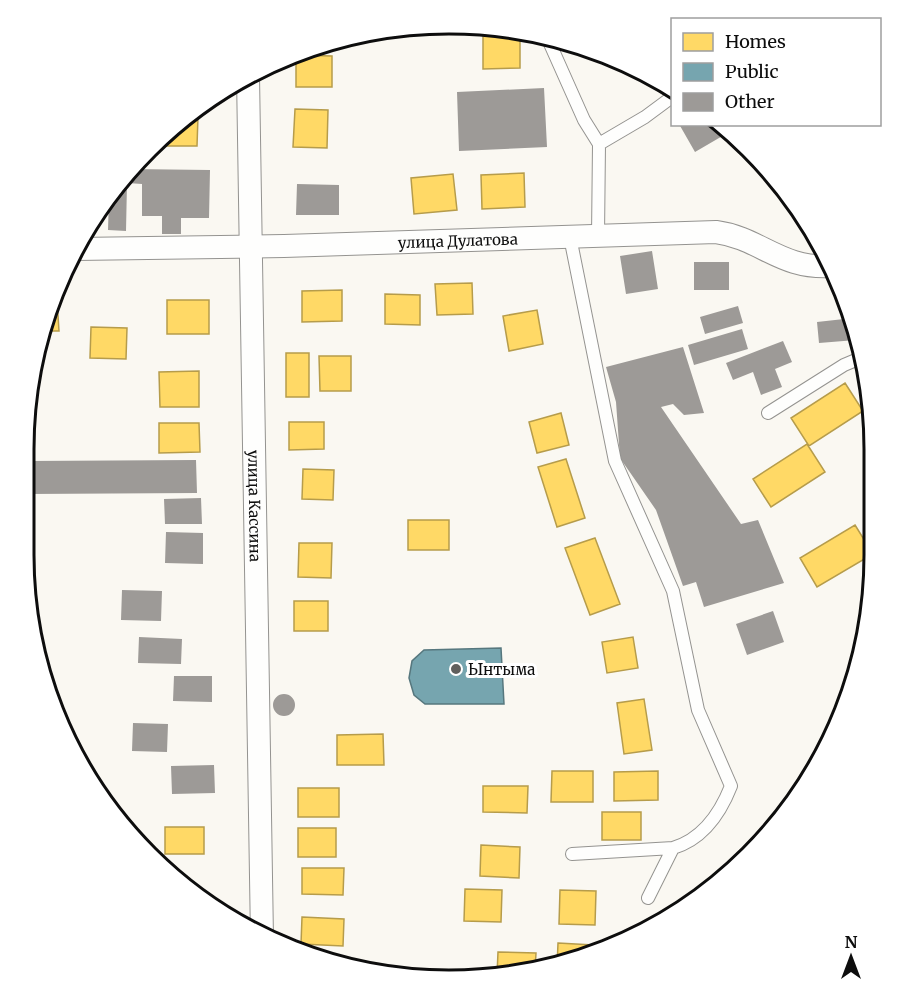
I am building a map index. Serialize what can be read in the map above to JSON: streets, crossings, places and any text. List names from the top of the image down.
{
  "streets": {
    "street": ["улица Дулатова", "улица Кассина"]
  },
  "crossings": [
    ["улица Дулатова", "улица Кассина"]
  ],
  "places": ["Ынтыма"],
  "legend": ["Homes", "Public", "Other"],
  "north": "top"
}
